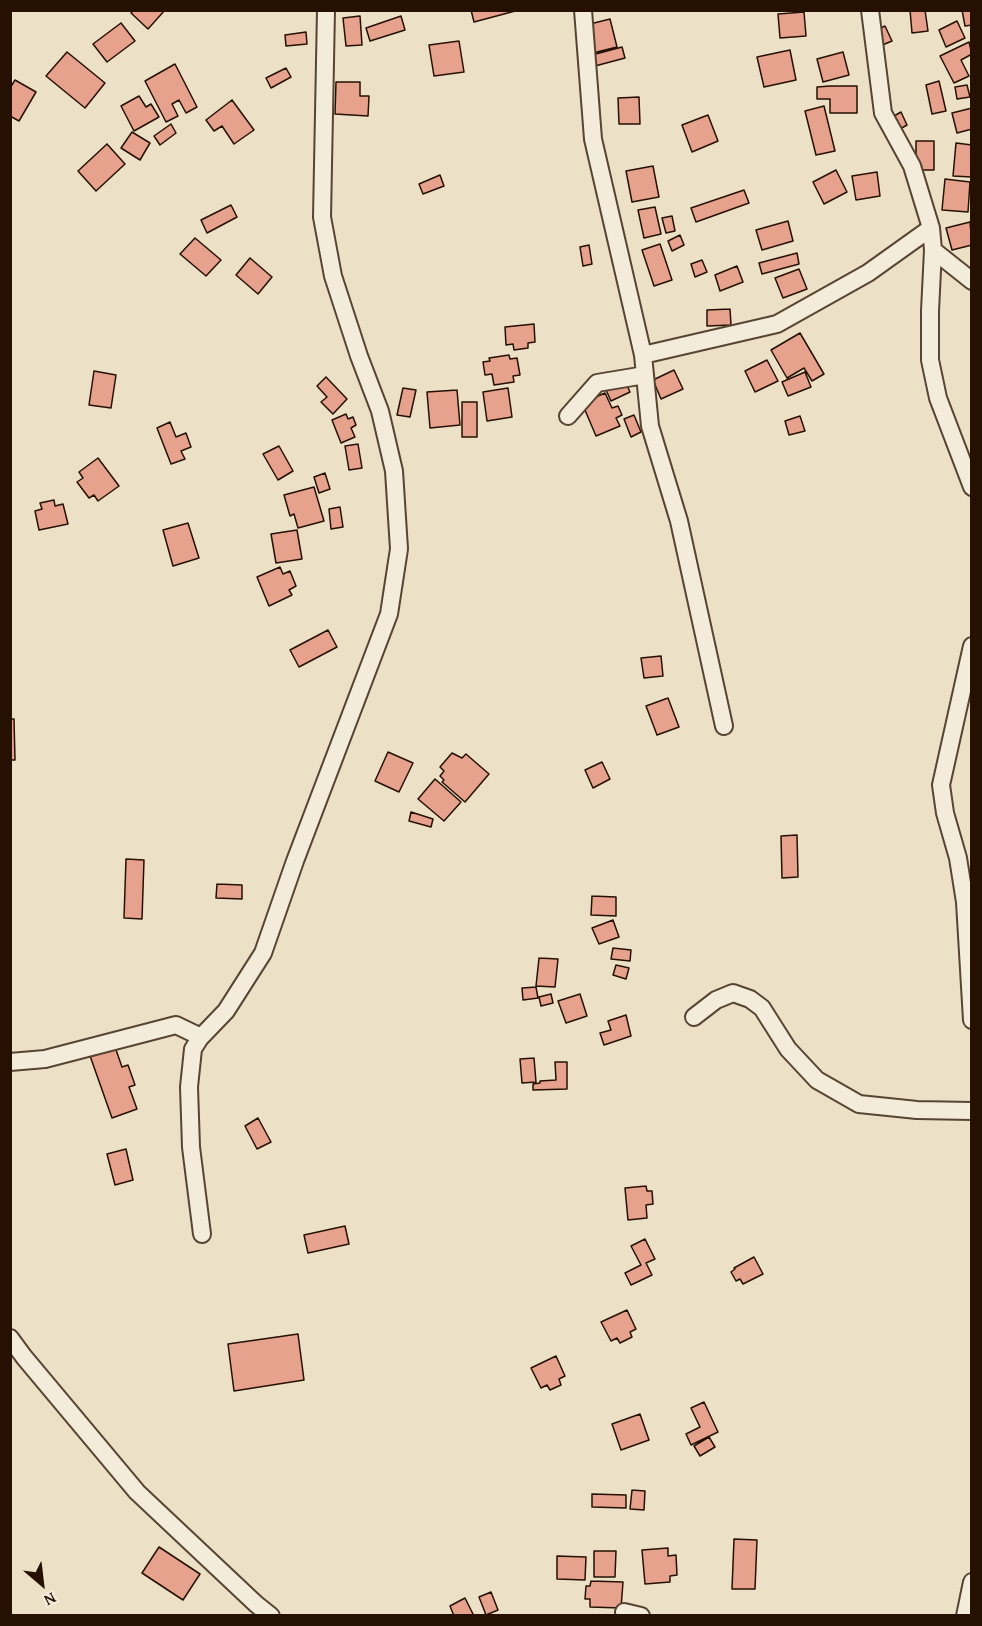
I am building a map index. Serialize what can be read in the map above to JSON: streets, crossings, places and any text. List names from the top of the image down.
{
  "north": "bottom right"
}
